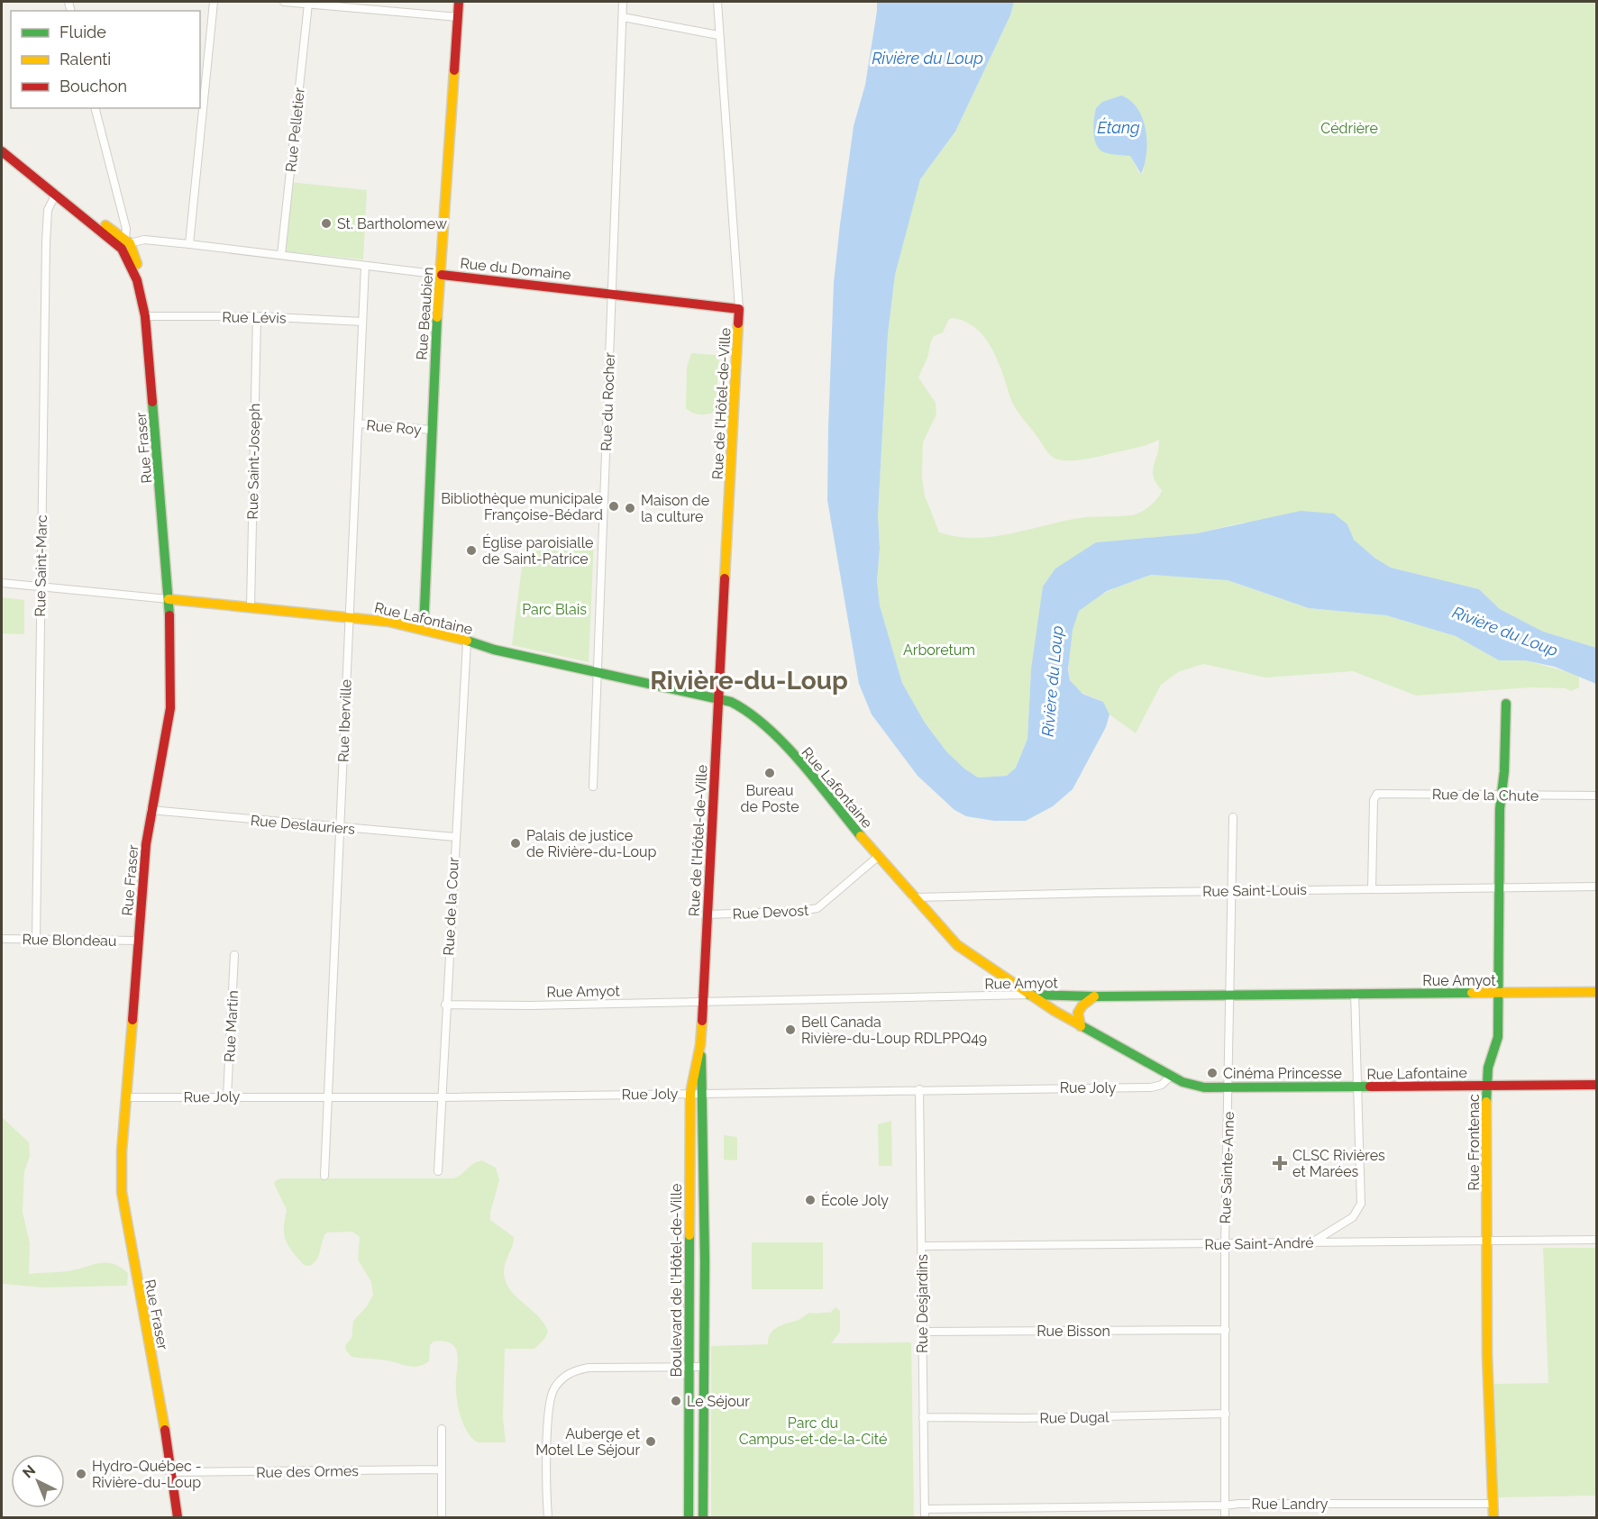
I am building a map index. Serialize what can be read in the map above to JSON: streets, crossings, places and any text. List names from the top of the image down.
{
  "streets": {
    "main road": [
      "Rue du Domaine",
      "Rue Beaubien",
      "Rue de l'Hôtel-de-Ville",
      "Rue Fraser",
      "Rue Lafontaine",
      "Rue Amyot",
      "Rue Frontenac",
      "Boulevard de l'Hôtel-de-Ville"
    ],
    "street": [
      "Rue Pelletier",
      "Rue Lévis",
      "Rue du Rocher",
      "Rue Roy",
      "Rue Saint-Joseph",
      "Rue Saint-Marc",
      "Rue Iberville",
      "Rue de la Chute",
      "Rue Deslauriers",
      "Rue Saint-Louis",
      "Rue de la Cour",
      "Rue Devost",
      "Rue Blondeau",
      "Rue Martin",
      "Rue Joly",
      "Rue Sainte-Anne",
      "Rue Saint-André",
      "Rue Desjardins",
      "Rue Bisson",
      "Rue Dugal",
      "Rue des Ormes",
      "Rue Landry"
    ]
  },
  "crossings": [
    ["Rue Pelletier", "Rue du Domaine"],
    ["Rue du Domaine", "Rue Beaubien"],
    ["Rue du Domaine", "Rue du Rocher"],
    ["Rue du Domaine", "Rue de l'Hôtel-de-Ville"],
    ["Rue du Domaine", "Rue Fraser"],
    ["Rue du Domaine", "Rue Iberville"],
    ["Rue Beaubien", "Rue Roy"],
    ["Rue Beaubien", "Rue Lafontaine"],
    ["Rue Lévis", "Rue Fraser"],
    ["Rue Lévis", "Rue Saint-Joseph"],
    ["Rue Lévis", "Rue Iberville"],
    ["Rue du Rocher", "Rue Lafontaine"],
    ["Rue de l'Hôtel-de-Ville", "Rue Lafontaine"],
    ["Rue de l'Hôtel-de-Ville", "Rue Devost"],
    ["Rue de l'Hôtel-de-Ville", "Rue Amyot"],
    ["Rue de l'Hôtel-de-Ville", "Boulevard de l'Hôtel-de-Ville"],
    ["Rue Roy", "Rue Iberville"],
    ["Rue Fraser", "Rue Lafontaine"],
    ["Rue Fraser", "Rue Deslauriers"],
    ["Rue Fraser", "Rue Blondeau"],
    ["Rue Fraser", "Rue Joly"],
    ["Rue Fraser", "Rue des Ormes"],
    ["Rue Saint-Joseph", "Rue Lafontaine"],
    ["Rue Saint-Marc", "Rue Lafontaine"],
    ["Rue Saint-Marc", "Rue Blondeau"],
    ["Rue Lafontaine", "Rue Iberville"],
    ["Rue Lafontaine", "Rue Saint-Louis"],
    ["Rue Lafontaine", "Rue de la Cour"],
    ["Rue Lafontaine", "Rue Devost"],
    ["Rue Lafontaine", "Rue Amyot"],
    ["Rue Lafontaine", "Rue Joly"],
    ["Rue Lafontaine", "Rue Frontenac"],
    ["Rue Lafontaine", "Rue Sainte-Anne"],
    ["Rue Iberville", "Rue Deslauriers"],
    ["Rue Iberville", "Rue Joly"],
    ["Rue de la Chute", "Rue Saint-Louis"],
    ["Rue de la Chute", "Rue Frontenac"],
    ["Rue Deslauriers", "Rue de la Cour"],
    ["Rue Saint-Louis", "Rue Frontenac"],
    ["Rue Saint-Louis", "Rue Sainte-Anne"],
    ["Rue de la Cour", "Rue Amyot"],
    ["Rue de la Cour", "Rue Joly"],
    ["Rue Amyot", "Rue Frontenac"],
    ["Rue Amyot", "Rue Sainte-Anne"],
    ["Rue Amyot", "Boulevard de l'Hôtel-de-Ville"],
    ["Rue Martin", "Rue Joly"],
    ["Rue Joly", "Boulevard de l'Hôtel-de-Ville"],
    ["Rue Joly", "Rue Desjardins"],
    ["Rue Frontenac", "Rue Saint-André"],
    ["Rue Frontenac", "Rue Landry"],
    ["Rue Sainte-Anne", "Rue Saint-André"],
    ["Rue Sainte-Anne", "Rue Bisson"],
    ["Rue Sainte-Anne", "Rue Dugal"],
    ["Rue Sainte-Anne", "Rue Landry"],
    ["Rue Saint-André", "Rue Desjardins"],
    ["Rue Desjardins", "Rue Bisson"],
    ["Rue Desjardins", "Rue Dugal"],
    ["Rue Desjardins", "Rue Landry"]
  ],
  "districts": ["Rivière-du-Loup"],
  "water": ["Rivière du Loup", "Étang"],
  "parks": [
    "Cédrière",
    "Parc Blais",
    "Arboretum",
    "Parc du Campus-et-de-la-Cité"
  ],
  "places": {
    "other": [
      "St. Bartholomew",
      "Bibliothèque municipale Françoise-Bédard",
      "Maison de la culture",
      "Église paroisialle de Saint-Patrice",
      "Bureau de Poste",
      "Palais de justice de Rivière-du-Loup",
      "Bell Canada Rivière-du-Loup RDLPPQ49",
      "Cinéma Princesse",
      "École Joly",
      "Le Séjour",
      "Auberge et Motel Le Séjour",
      "Hydro-Québec - Rivière-du-Loup"
    ],
    "health": ["CLSC Rivières et Marées"]
  },
  "legend": ["Fluide", "Ralenti", "Bouchon"],
  "north": "top left"
}
